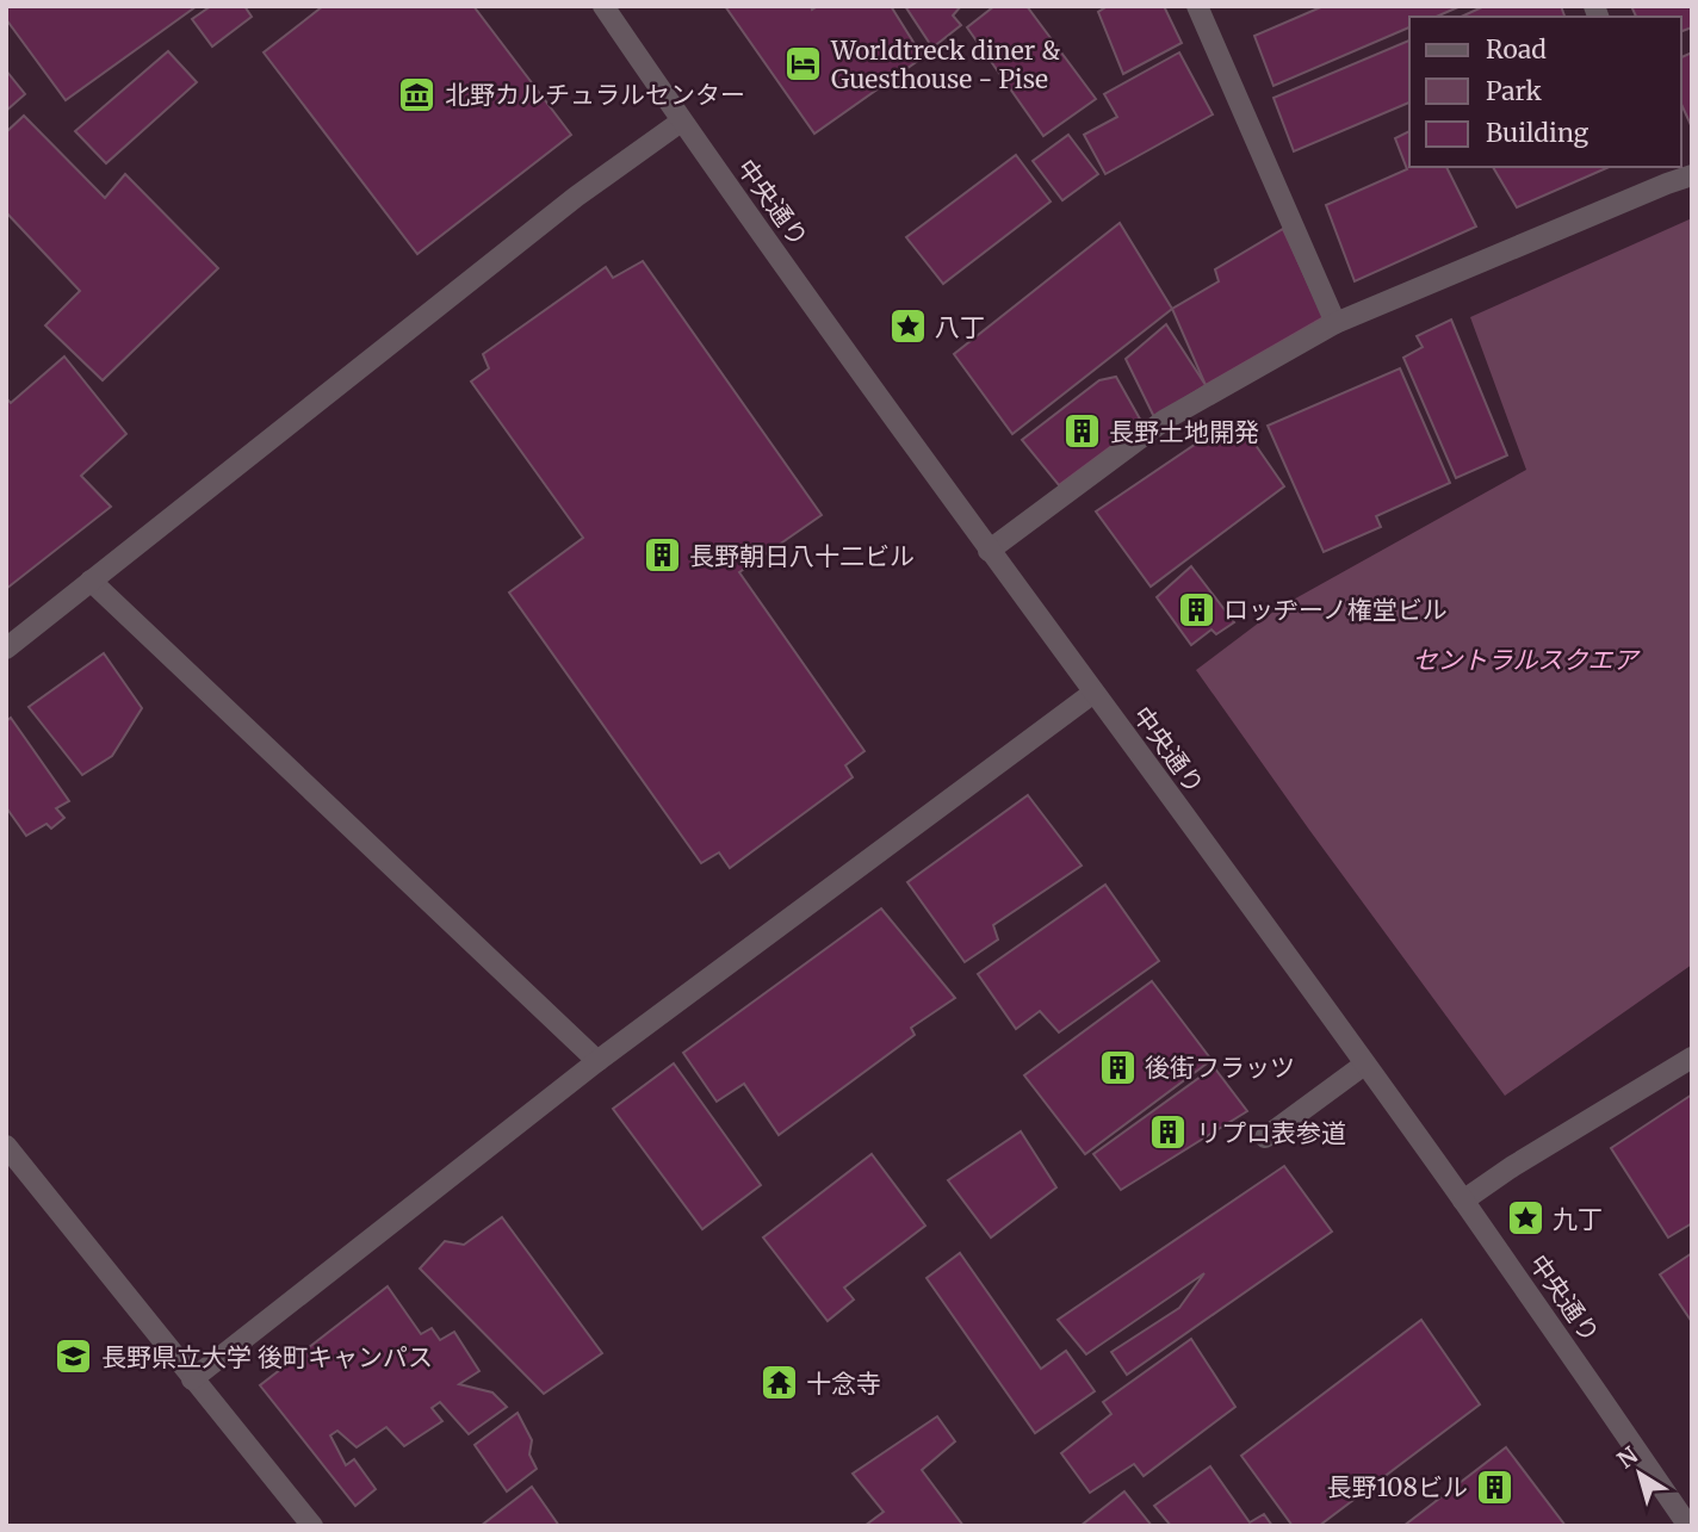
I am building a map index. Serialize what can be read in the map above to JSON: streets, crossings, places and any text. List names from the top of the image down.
{
  "streets": {
    "street": ["中央通り"]
  },
  "parks": ["セントラルスクエア"],
  "places": {
    "hotel": ["Worldtreck diner & Guesthouse - Pise"],
    "museum": ["北野カルチュラルセンター"],
    "place": ["八丁", "九丁"],
    "building": [
      "長野土地開発",
      "長野朝日八十二ビル",
      "ロッヂーノ権堂ビル",
      "後街フラッツ",
      "リプロ表参道",
      "長野108ビル"
    ],
    "school or university": ["長野県立大学 後町キャンパス"],
    "temple": ["十念寺"]
  },
  "legend": ["Road", "Park", "Building"],
  "north": "top left"
}
